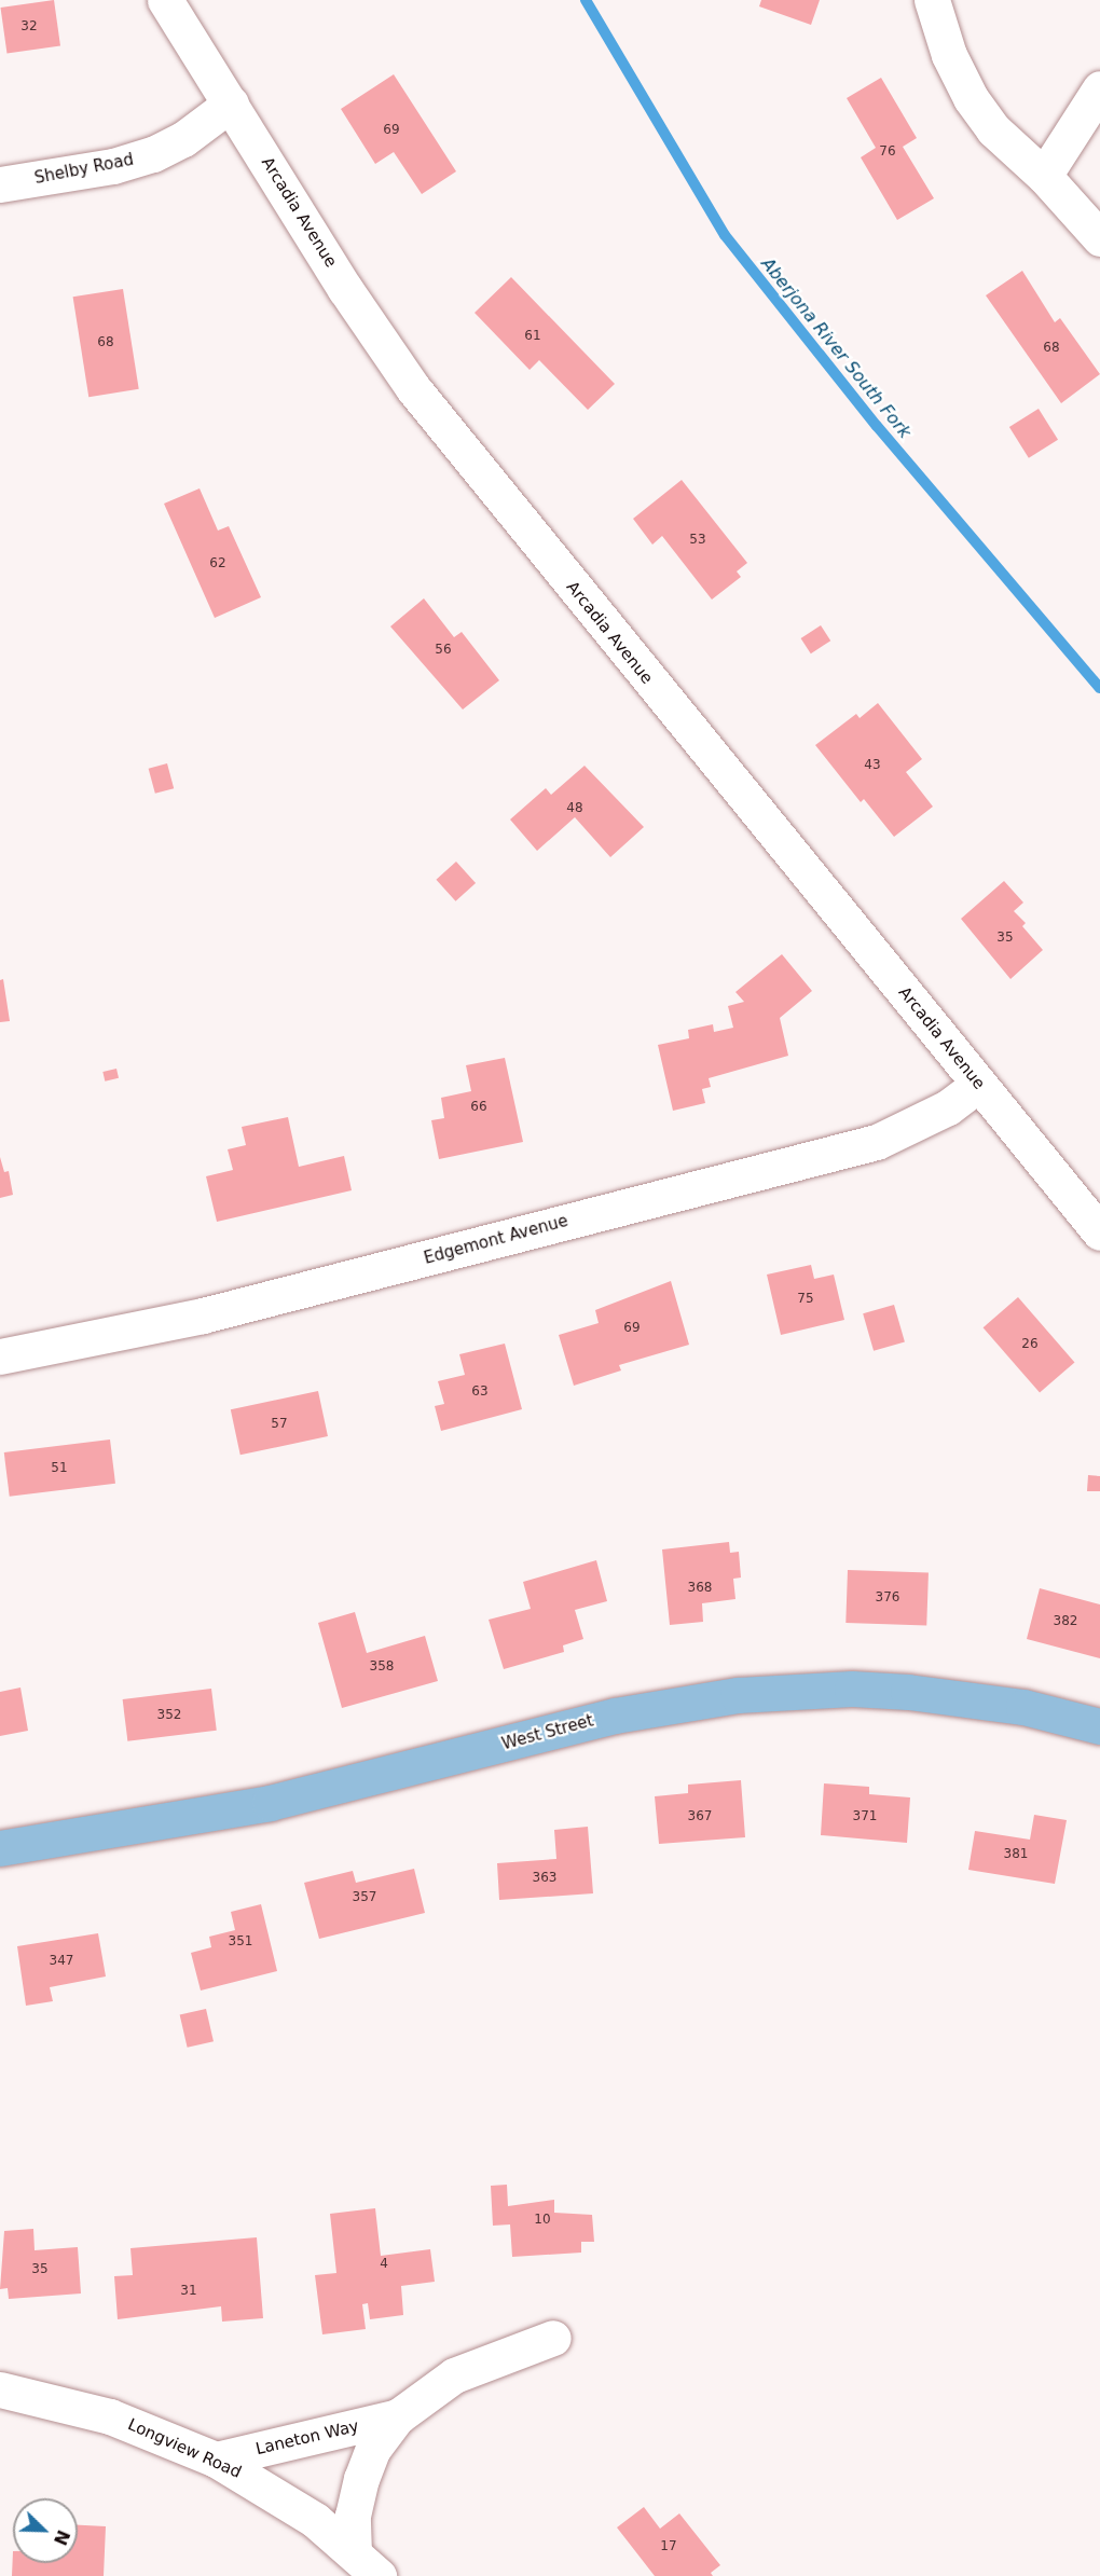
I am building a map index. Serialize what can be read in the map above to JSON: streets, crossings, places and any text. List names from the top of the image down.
{
  "streets": {
    "main road": ["West Street"],
    "street": [
      "Shelby Road",
      "Arcadia Avenue",
      "Edgemont Avenue",
      "Laneton Way",
      "Longview Road"
    ]
  },
  "crossings": [
    ["Shelby Road", "Arcadia Avenue"],
    ["Arcadia Avenue", "Edgemont Avenue"],
    ["Laneton Way", "Longview Road"]
  ],
  "water": ["Aberjona River South Fork"],
  "house_numbers": [
    "32",
    "69",
    "76",
    "61",
    "68",
    "68",
    "53",
    "62",
    "56",
    "43",
    "48",
    "35",
    "66",
    "75",
    "69",
    "26",
    "63",
    "57",
    "51",
    "368",
    "376",
    "382",
    "358",
    "352",
    "367",
    "371",
    "381",
    "363",
    "357",
    "351",
    "347",
    "10",
    "4",
    "35",
    "31",
    "17"
  ],
  "north": "bottom right"
}
